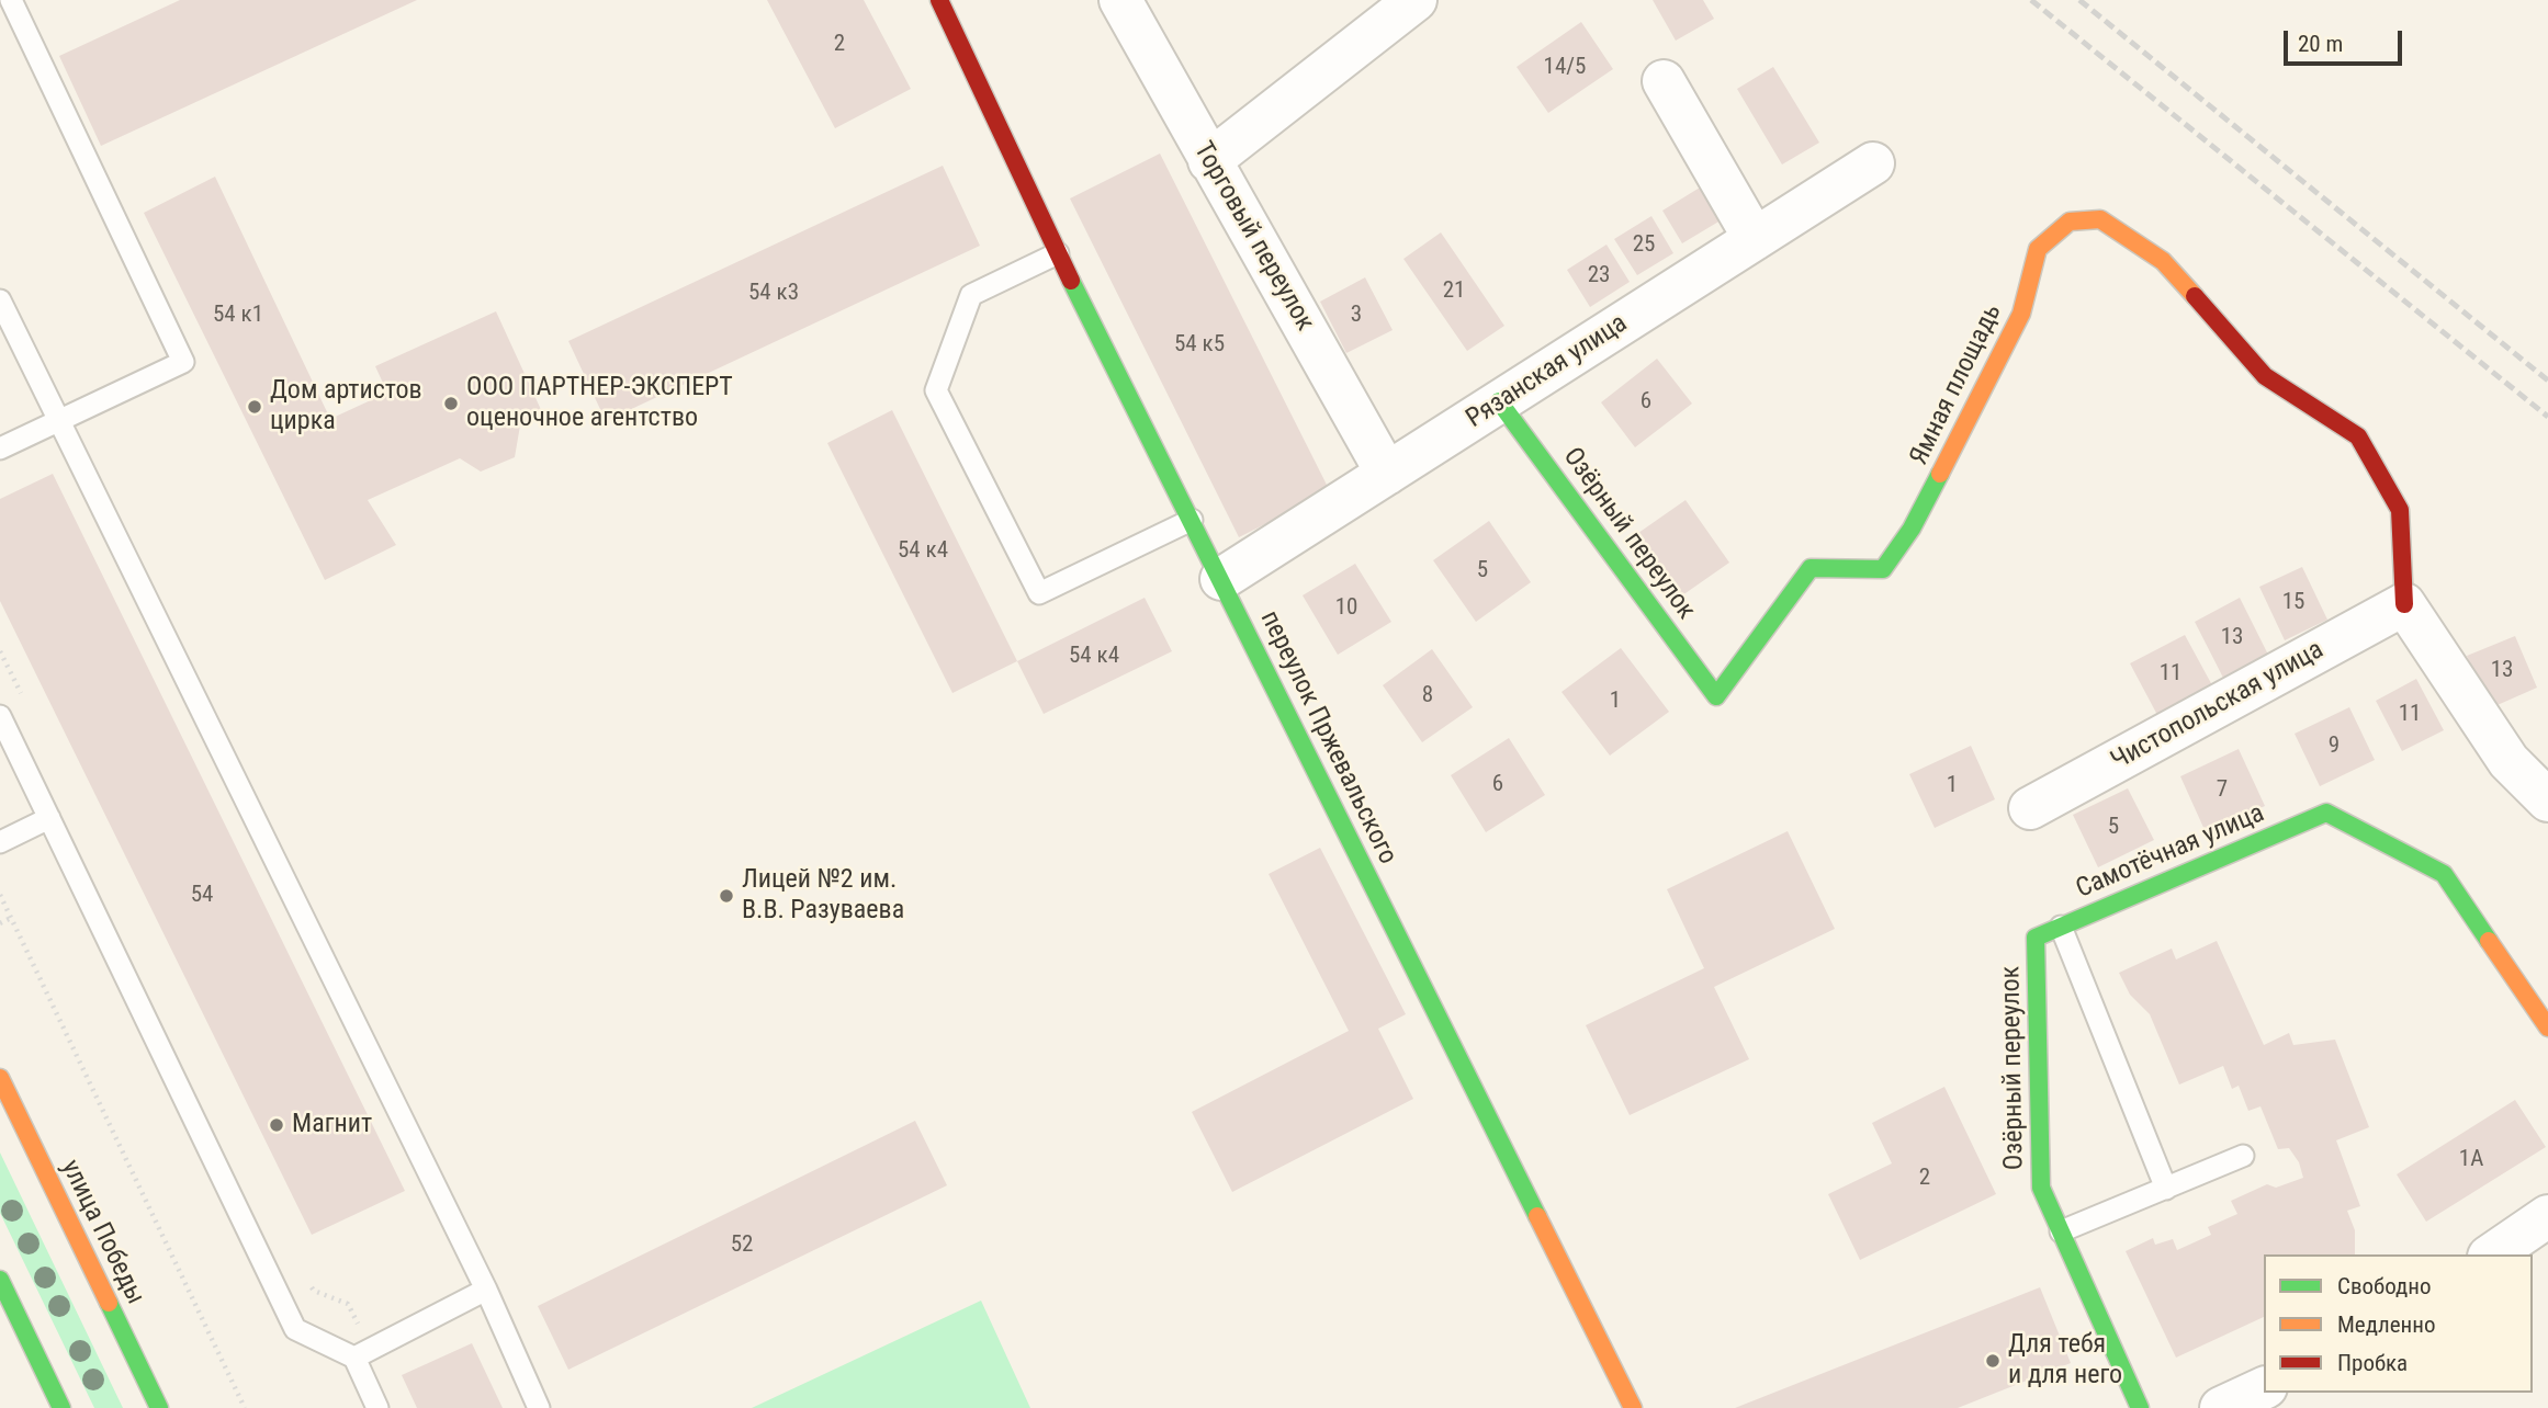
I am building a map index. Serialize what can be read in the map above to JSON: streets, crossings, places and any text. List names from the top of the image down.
{
  "streets": {
    "street": [
      "Торговый переулок",
      "Рязанская улица",
      "Ямная площадь",
      "Озёрный переулок",
      "Чистопольская улица",
      "переулок Пржевальского",
      "Самотёчная улица",
      "улица Победы"
    ]
  },
  "crossings": [
    ["Торговый переулок", "Рязанская улица"],
    ["Рязанская улица", "Озёрный переулок"],
    ["Рязанская улица", "переулок Пржевальского"],
    ["Ямная площадь", "Озёрный переулок"],
    ["Ямная площадь", "Чистопольская улица"],
    ["Озёрный переулок", "Самотёчная улица"]
  ],
  "places": [
    "ООО ПАРТНЕР-ЭКСПЕРТ оценочное агентство",
    "Дом артистов цирка",
    "Лицей №2 им. В.В. Разуваева",
    "Магнит",
    "Для тебя и для него"
  ],
  "house_numbers": [
    "2",
    "14/5",
    "25",
    "23",
    "21",
    "54 к3",
    "54 к1",
    "3",
    "54 к5",
    "6",
    "54 к4",
    "5",
    "15",
    "10",
    "13",
    "54 к4",
    "13",
    "11",
    "8",
    "1",
    "11",
    "9",
    "6",
    "1",
    "7",
    "5",
    "54",
    "1А",
    "2",
    "52"
  ],
  "legend": ["Свободно", "Медленно", "Пробка"],
  "scale_bar": "20 m"
}
